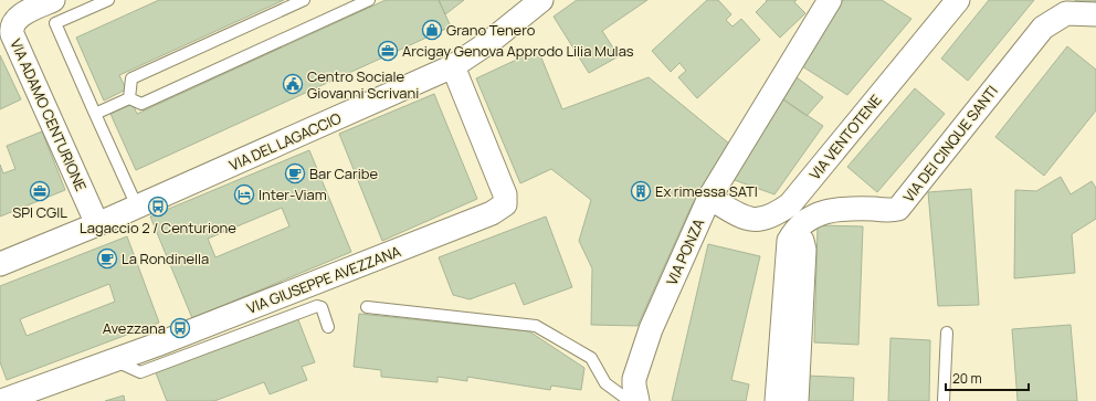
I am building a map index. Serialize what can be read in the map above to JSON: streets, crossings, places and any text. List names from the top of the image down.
{
  "streets": {
    "street": [
      "VIA ADAMO CENTURIONE",
      "VIA VENTOTENE",
      "VIA DEL LAGACCIO",
      "VIA DEI CINQUE SANTI",
      "VIA PONZA",
      "VIA GIUSEPPE AVEZZANA"
    ]
  },
  "crossings": [
    ["VIA ADAMO CENTURIONE", "VIA DEL LAGACCIO"],
    ["VIA VENTOTENE", "VIA PONZA"],
    ["VIA DEL LAGACCIO", "VIA GIUSEPPE AVEZZANA"]
  ],
  "places": {
    "shop": ["Grano Tenero"],
    "office": ["Arcigay Genova Approdo Lilia Mulas", "SPI CGIL"],
    "public building": ["Centro Sociale Giovanni Scrivani"],
    "cafe": ["Bar Caribe", "La Rondinella"],
    "building": ["Ex rimessa SATI"],
    "hotel": ["Inter-Viam"],
    "bus stop": ["Lagaccio 2 / Centurione", "Avezzana"]
  },
  "scale_bar": "20 m"
}
